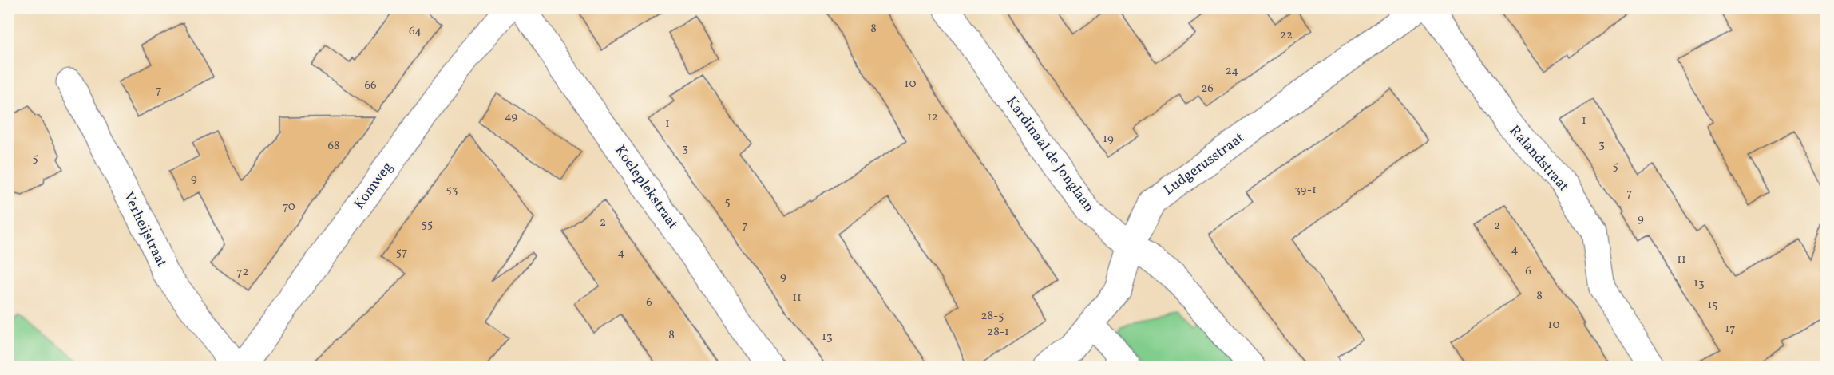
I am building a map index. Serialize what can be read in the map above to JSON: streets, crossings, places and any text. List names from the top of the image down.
{
  "streets": {
    "street": [
      "Kardinaal de Jonglaan",
      "Ralandstraat",
      "Ludgerusstraat",
      "Komweg",
      "Koeleplekstraat",
      "Verheijstraat"
    ]
  },
  "crossings": [
    ["Kardinaal de Jonglaan", "Ludgerusstraat"]
  ],
  "house_numbers": [
    "8",
    "64",
    "22",
    "24",
    "10",
    "66",
    "26",
    "7",
    "49",
    "12",
    "1",
    "1",
    "19",
    "3",
    "68",
    "3",
    "5",
    "5",
    "9",
    "53",
    "39-1",
    "7",
    "5",
    "70",
    "9",
    "2",
    "55",
    "7",
    "2",
    "4",
    "57",
    "4",
    "11",
    "6",
    "72",
    "9",
    "13",
    "8",
    "11",
    "6",
    "15",
    "28-5",
    "10",
    "17",
    "28-1",
    "8",
    "13"
  ]
}
